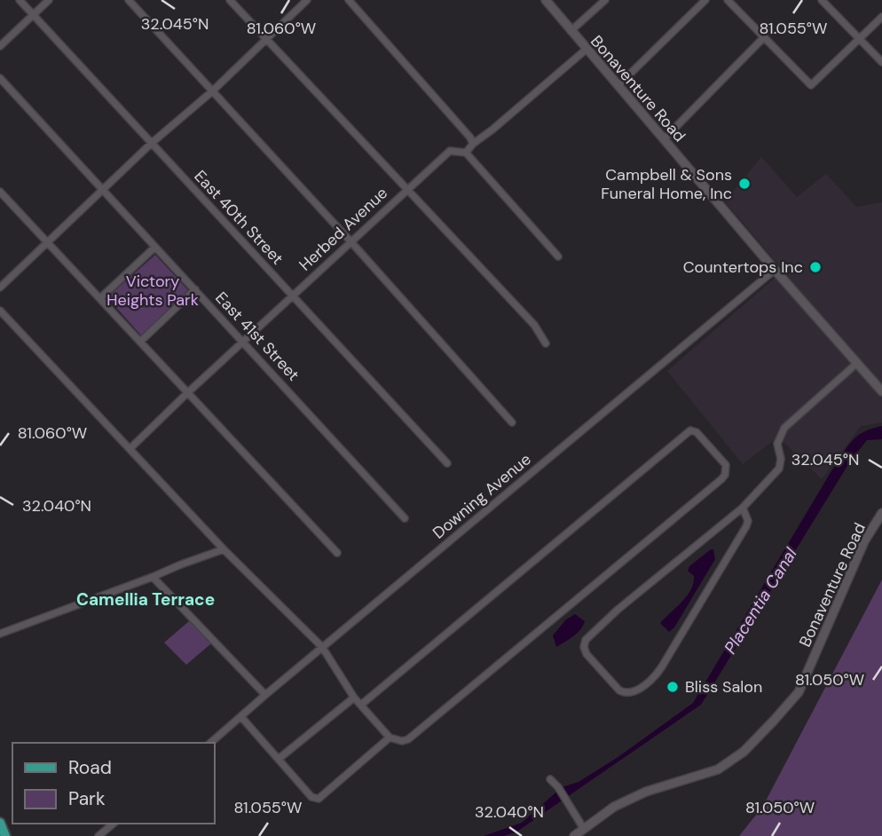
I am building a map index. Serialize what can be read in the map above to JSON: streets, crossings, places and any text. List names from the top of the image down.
{
  "streets": {
    "street": [
      "Bonaventure Road",
      "East 40th Street",
      "Herbed Avenue",
      "East 41st Street",
      "Downing Avenue"
    ]
  },
  "crossings": [
    ["Bonaventure Road", "Downing Avenue"],
    ["East 40th Street", "Herbed Avenue"],
    ["Herbed Avenue", "East 41st Street"]
  ],
  "districts": ["Camellia Terrace"],
  "water": ["Placentia Canal"],
  "parks": ["Victory Heights Park"],
  "places": ["Campbell & Sons Funeral Home, Inc", "Countertops Inc", "Bliss Salon"],
  "legend": ["Road", "Park"],
  "coordinates": [
    "32.045°N",
    "81.060°W",
    "81.055°W",
    "32.040°N",
    "81.050°W"
  ]
}
